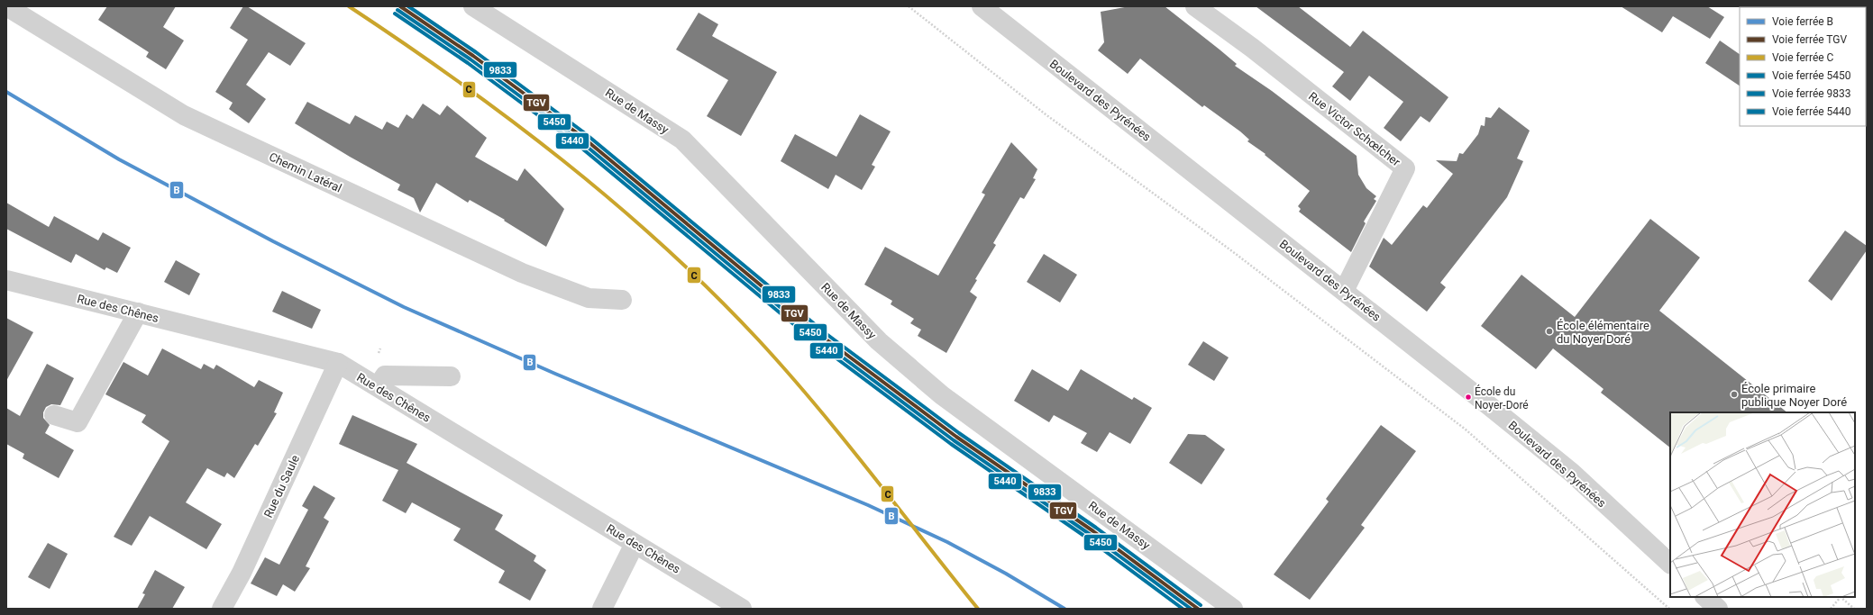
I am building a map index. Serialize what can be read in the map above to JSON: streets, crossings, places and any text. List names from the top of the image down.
{
  "streets": {
    "street": [
      "Boulevard des Pyrénées",
      "Rue de Massy",
      "Rue Victor Schœlcher",
      "Chemin Latéral",
      "Rue des Chênes",
      "Rue du Saule"
    ]
  },
  "crossings": [
    ["Boulevard des Pyrénées", "Rue Victor Schœlcher"],
    ["Rue des Chênes", "Rue du Saule"]
  ],
  "places": ["École élémentaire du Noyer Doré", "École primaire publique Noyer Doré", "École du Noyer-Doré"],
  "lines": [
    "rail line TGV",
    "rail line C",
    "rail line 9833",
    "rail line 5450",
    "rail line 5440",
    "rail line B"
  ],
  "legend": [
    "Voie ferrée B",
    "Voie ferrée TGV",
    "Voie ferrée C",
    "Voie ferrée 5450",
    "Voie ferrée 9833",
    "Voie ferrée 5440"
  ]
}
